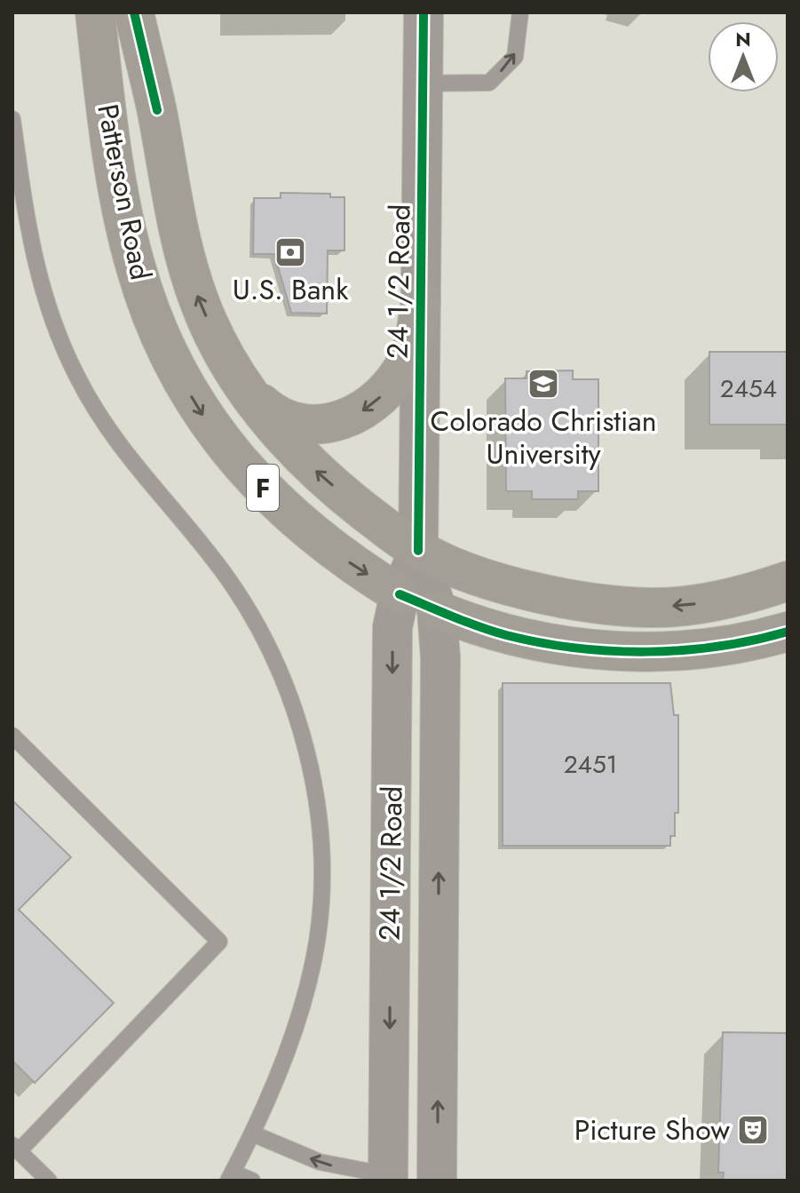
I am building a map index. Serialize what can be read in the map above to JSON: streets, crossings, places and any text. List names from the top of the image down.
{
  "streets": {
    "main road": ["Patterson Road", "24 1/2 Road", "F"]
  },
  "crossings": [
    ["Patterson Road", "24 1/2 Road"]
  ],
  "places": {
    "bank": ["U.S. Bank"],
    "school or university": ["Colorado Christian University"],
    "theatre": ["Picture Show"]
  },
  "house_numbers": ["2454", "2451"],
  "north": "top"
}
